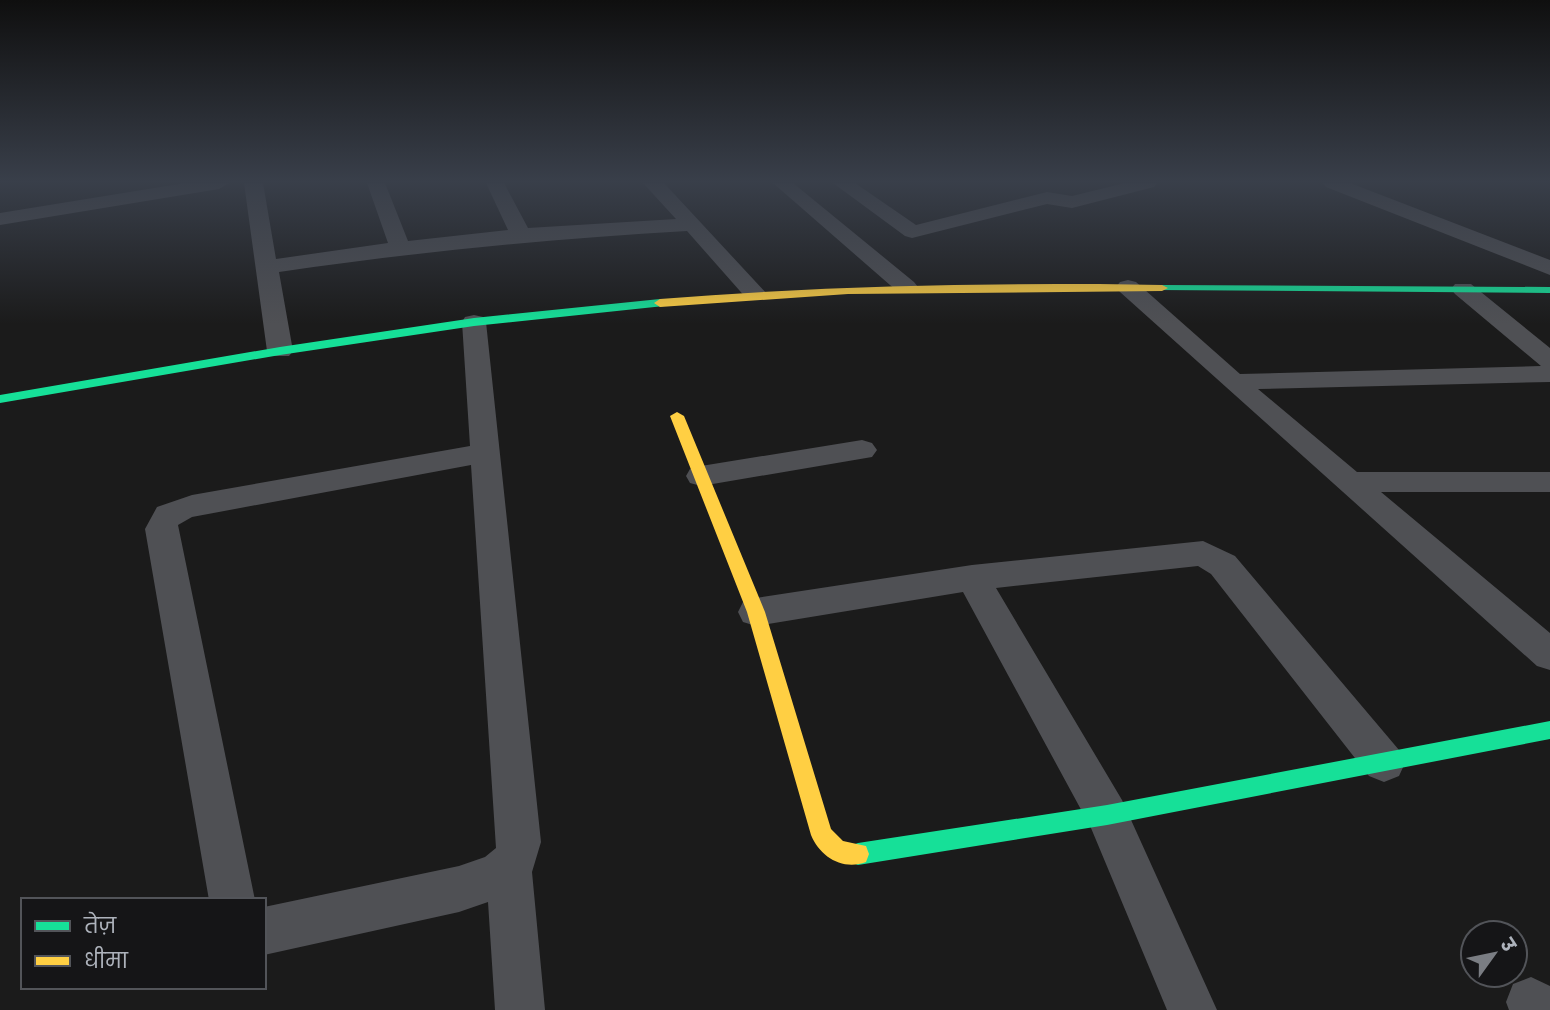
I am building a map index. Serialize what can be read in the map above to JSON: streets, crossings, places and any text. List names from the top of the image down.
{
  "legend": ["तेज़", "धीमा"],
  "north": "top right"
}
